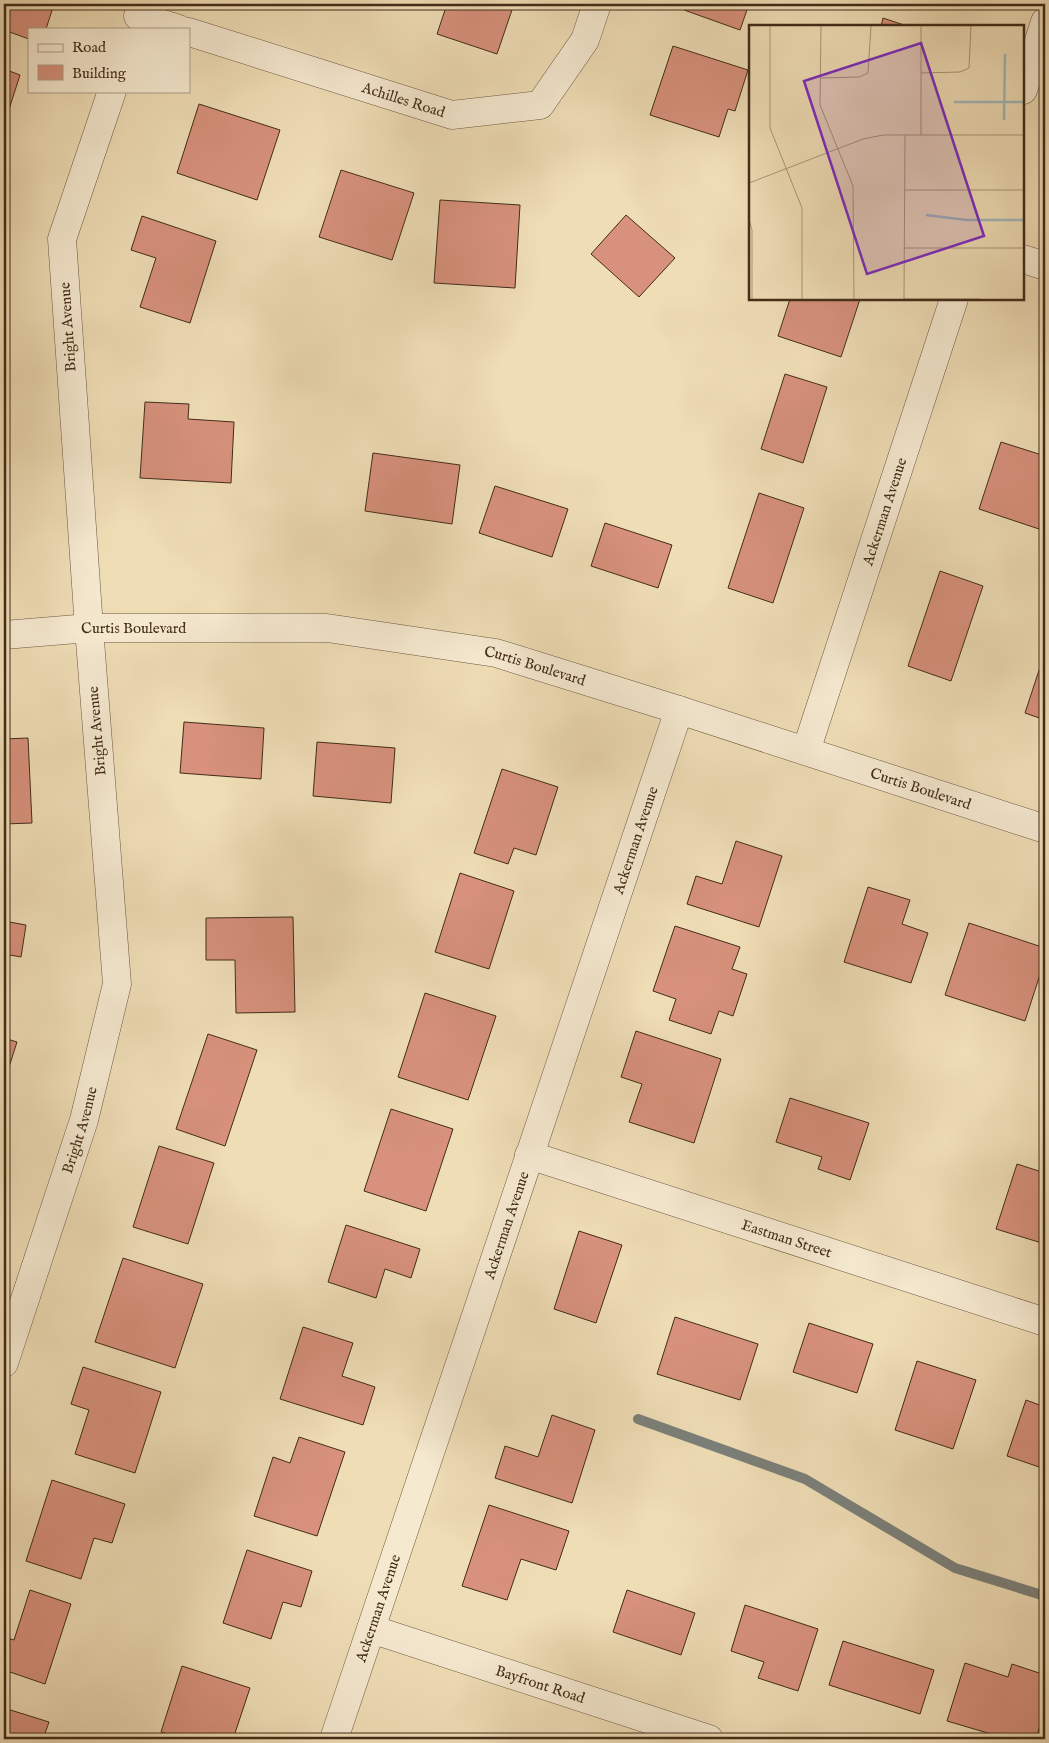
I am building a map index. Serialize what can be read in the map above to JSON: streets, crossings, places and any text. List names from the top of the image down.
{
  "streets": {
    "street": [
      "Achilles Road",
      "Bright Avenue",
      "Ackerman Avenue",
      "Curtis Boulevard",
      "Eastman Street",
      "Bayfront Road"
    ]
  },
  "crossings": [
    ["Bright Avenue", "Curtis Boulevard"],
    ["Ackerman Avenue", "Curtis Boulevard"],
    ["Ackerman Avenue", "Eastman Street"],
    ["Ackerman Avenue", "Bayfront Road"]
  ],
  "legend": ["Road", "Building"]
}
